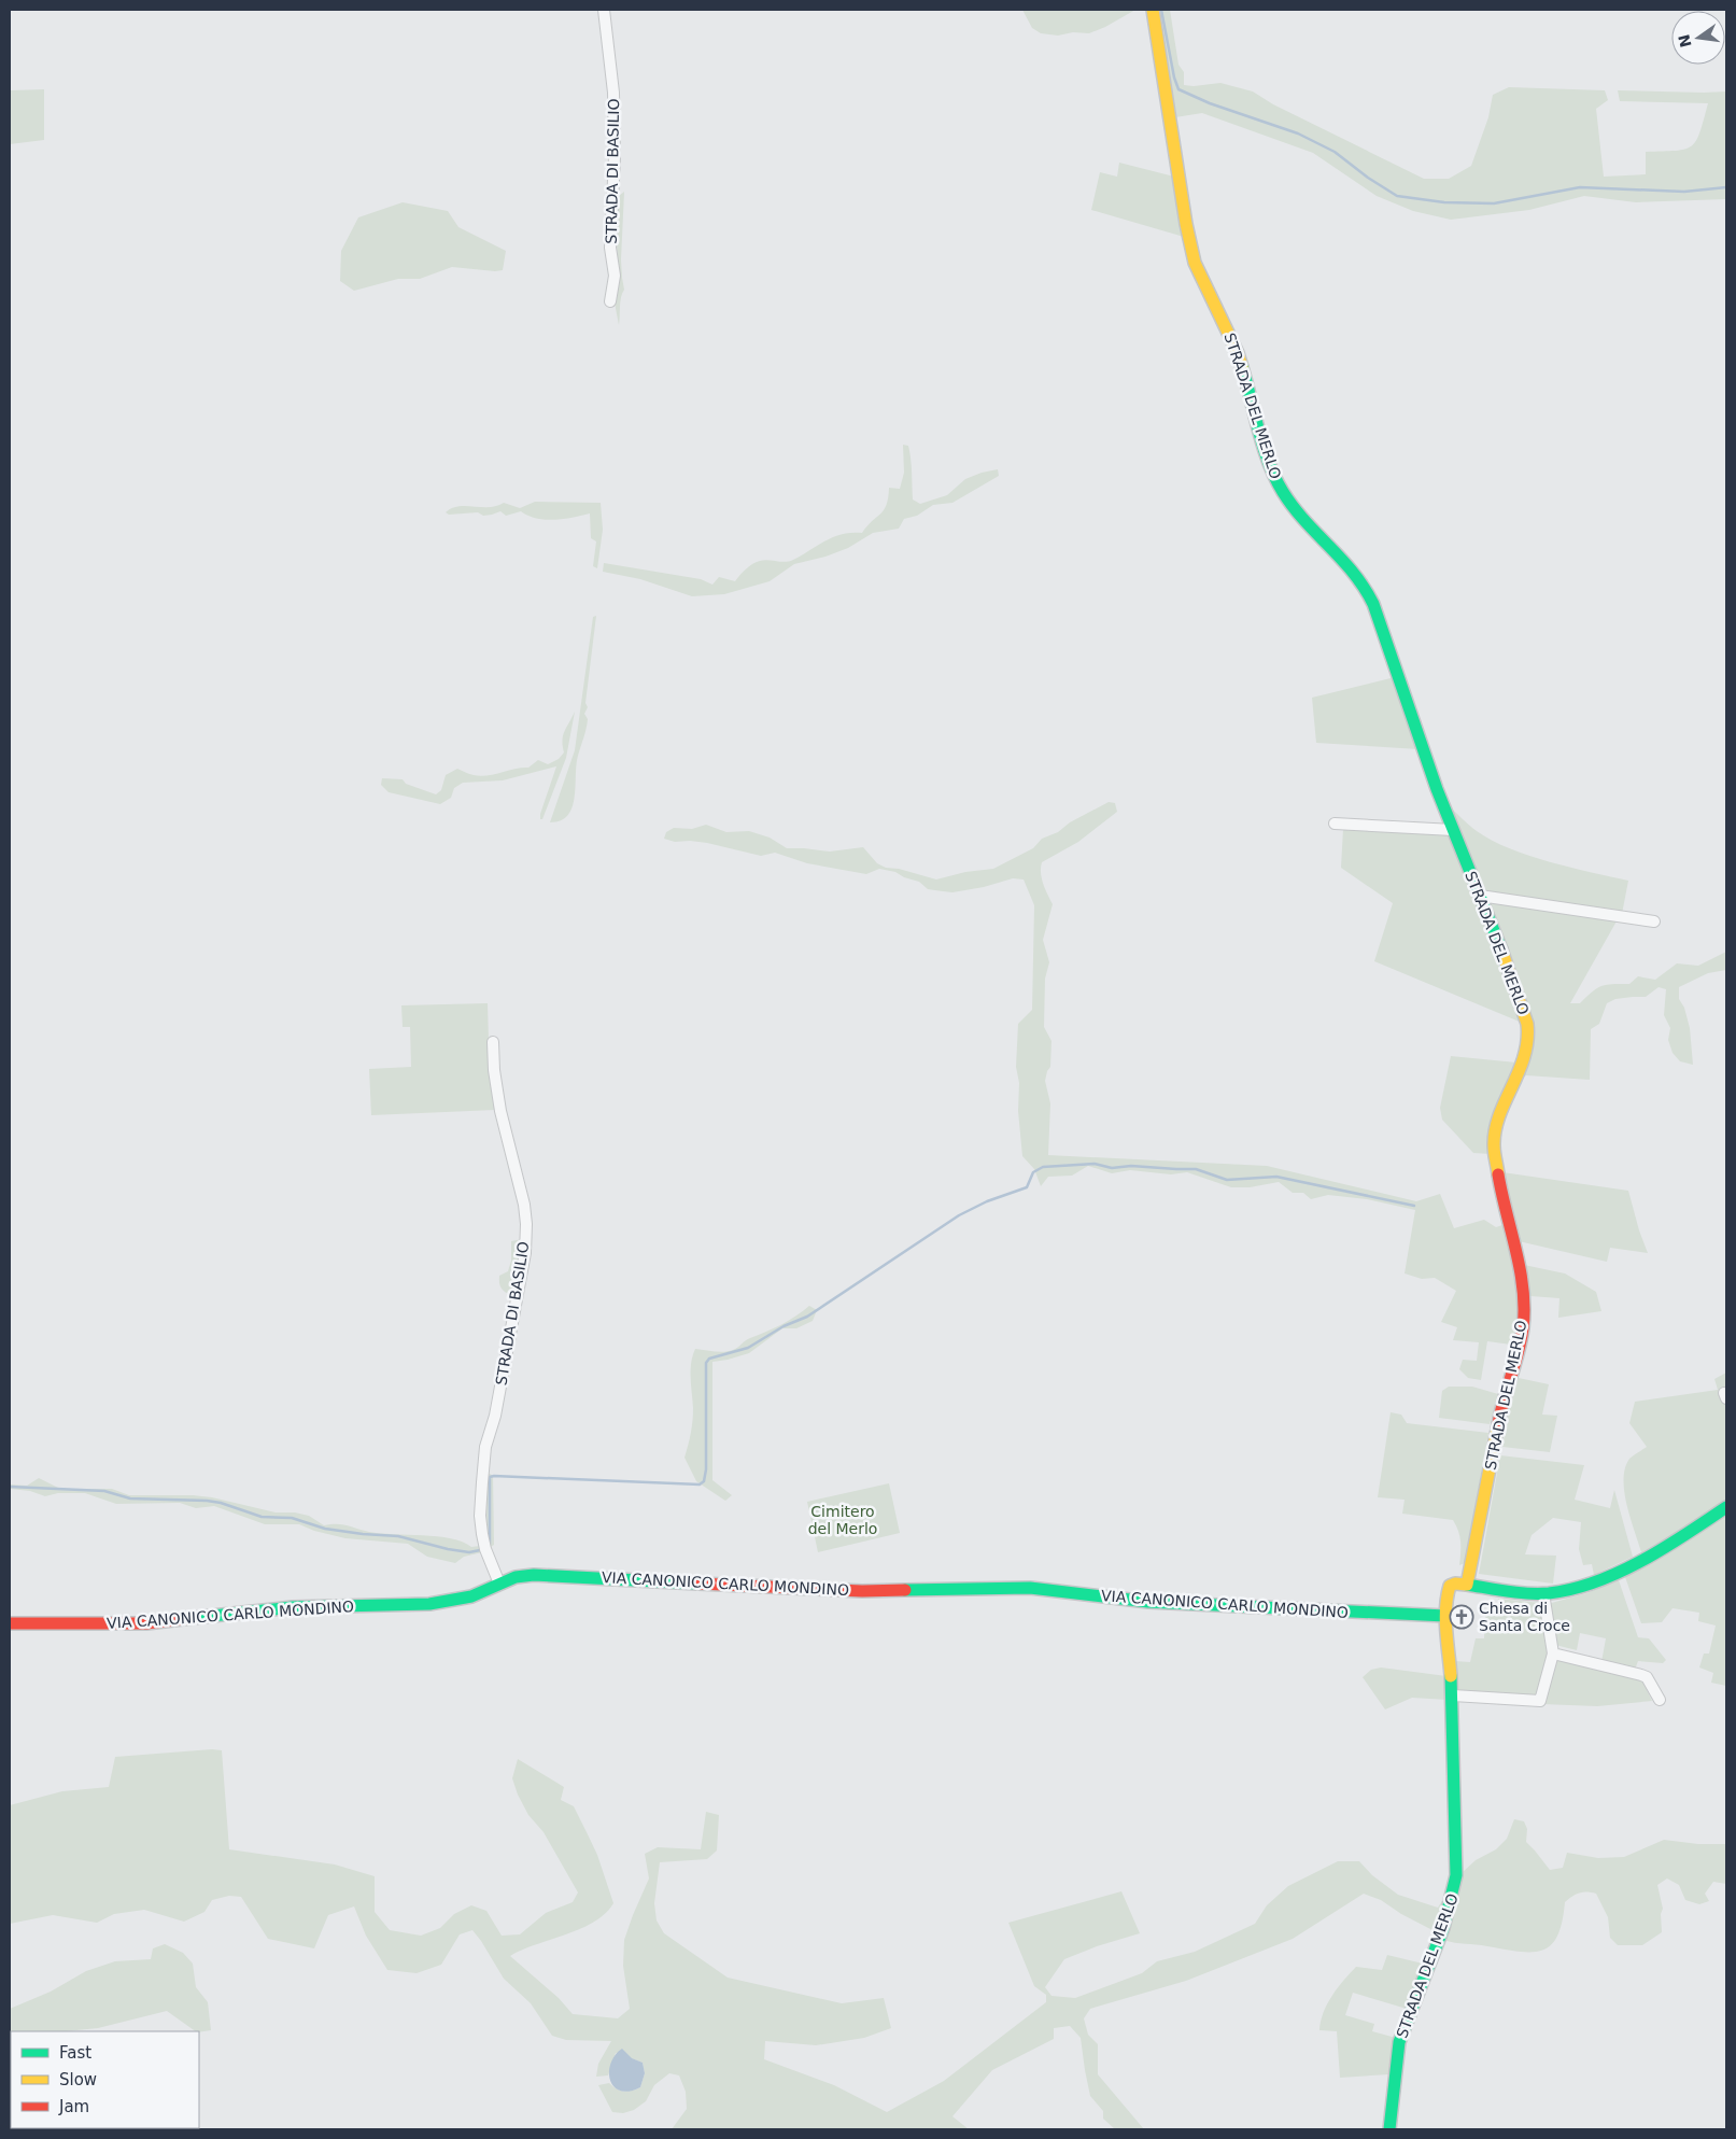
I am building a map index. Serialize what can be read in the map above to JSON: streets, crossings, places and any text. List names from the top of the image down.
{
  "streets": {
    "street": ["STRADA DI BASILIO", "STRADA DEL MERLO", "VIA CANONICO CARLO MONDINO"]
  },
  "crossings": [
    ["STRADA DI BASILIO", "VIA CANONICO CARLO MONDINO"],
    ["STRADA DEL MERLO", "VIA CANONICO CARLO MONDINO"]
  ],
  "parks": ["Cimitero del Merlo"],
  "places": {
    "church": ["Chiesa di Santa Croce"]
  },
  "legend": ["Fast", "Slow", "Jam"],
  "north": "left"
}
